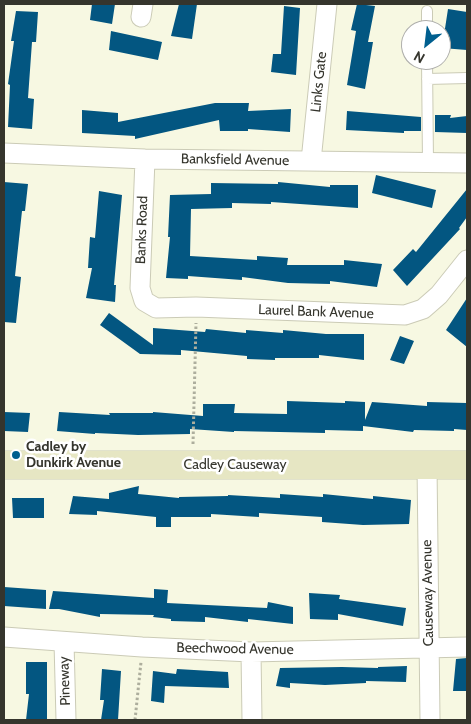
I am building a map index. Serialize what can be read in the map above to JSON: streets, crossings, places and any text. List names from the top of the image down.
{
  "streets": {
    "street": [
      "Links Gate",
      "Banksfield Avenue",
      "Banks Road",
      "Laurel Bank Avenue",
      "Cadley Causeway",
      "Causeway Avenue",
      "Beechwood Avenue",
      "Pineway"
    ]
  },
  "crossings": [
    ["Links Gate", "Banksfield Avenue"],
    ["Banksfield Avenue", "Banks Road"],
    ["Banks Road", "Laurel Bank Avenue"],
    ["Cadley Causeway", "Causeway Avenue"],
    ["Causeway Avenue", "Beechwood Avenue"],
    ["Beechwood Avenue", "Pineway"]
  ],
  "places": ["Cadley by Dunkirk Avenue"],
  "north": "bottom left"
}
